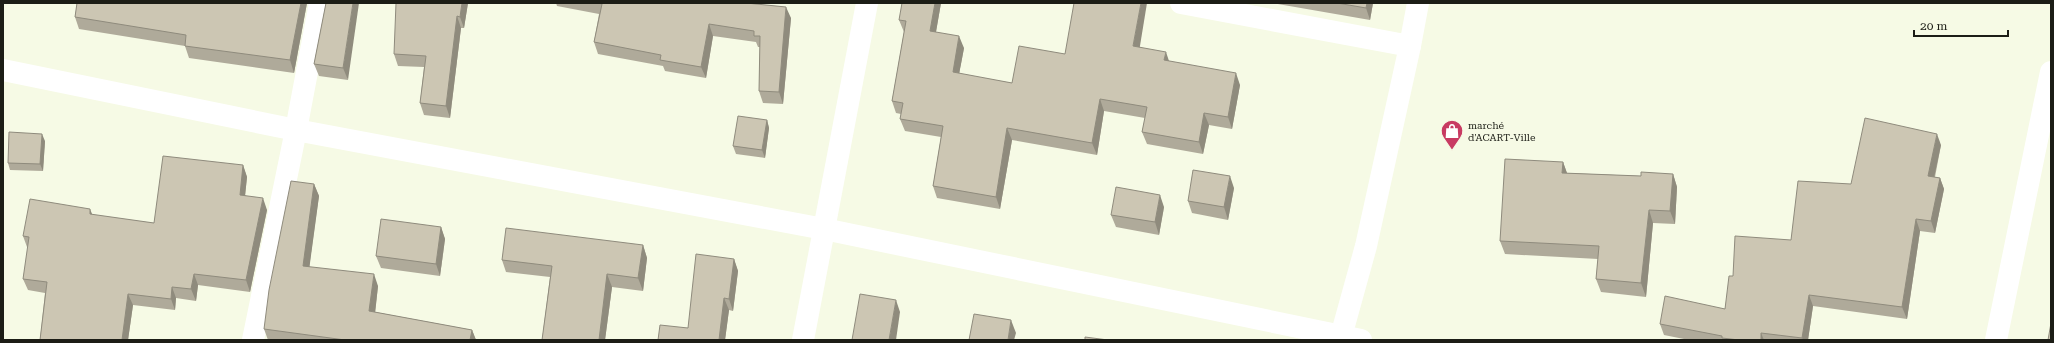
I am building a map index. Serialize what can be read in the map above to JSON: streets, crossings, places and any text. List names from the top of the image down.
{
  "places": {
    "shop": ["marché d'ACART-Ville"]
  },
  "scale_bar": "20 m"
}
